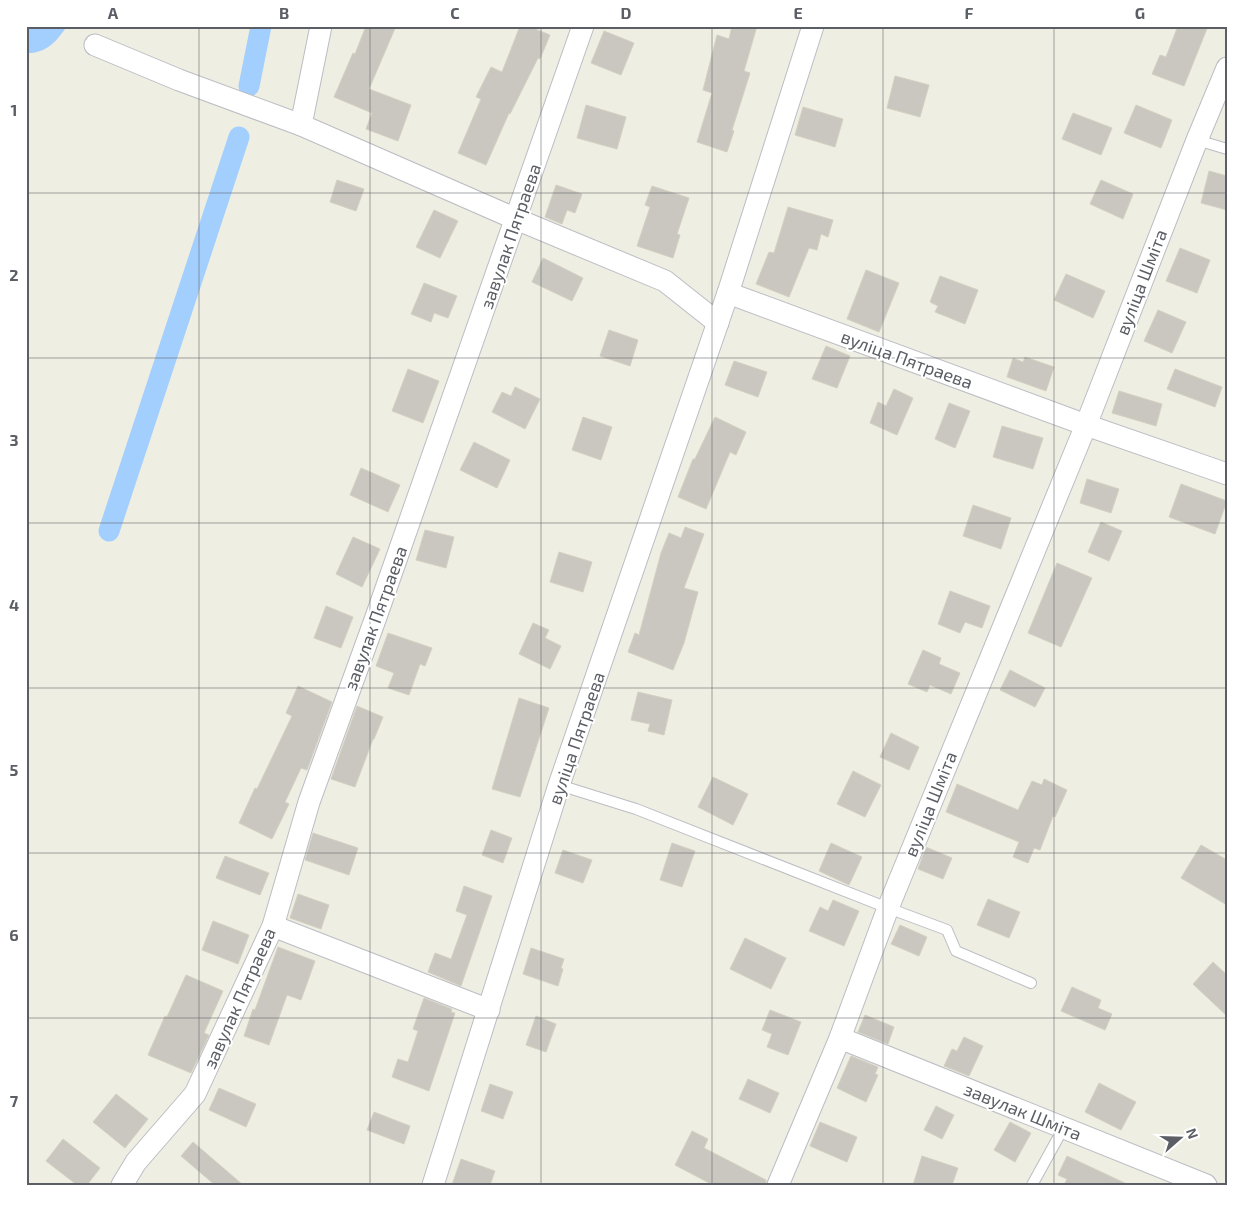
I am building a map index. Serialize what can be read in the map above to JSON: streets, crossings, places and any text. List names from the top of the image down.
{
  "streets": {
    "street": [
      "завулак Пятраева",
      "вуліца Шміта",
      "вуліца Пятраева",
      "завулак Шміта"
    ]
  },
  "crossings": [
    ["вуліца Шміта", "вуліца Пятраева"],
    ["вуліца Шміта", "завулак Шміта"]
  ],
  "north": "right",
  "grid": {
    "columns": [
      "A",
      "B",
      "C",
      "D",
      "E",
      "F",
      "G"
    ],
    "rows": [
      "1",
      "2",
      "3",
      "4",
      "5",
      "6",
      "7"
    ]
  }
}
